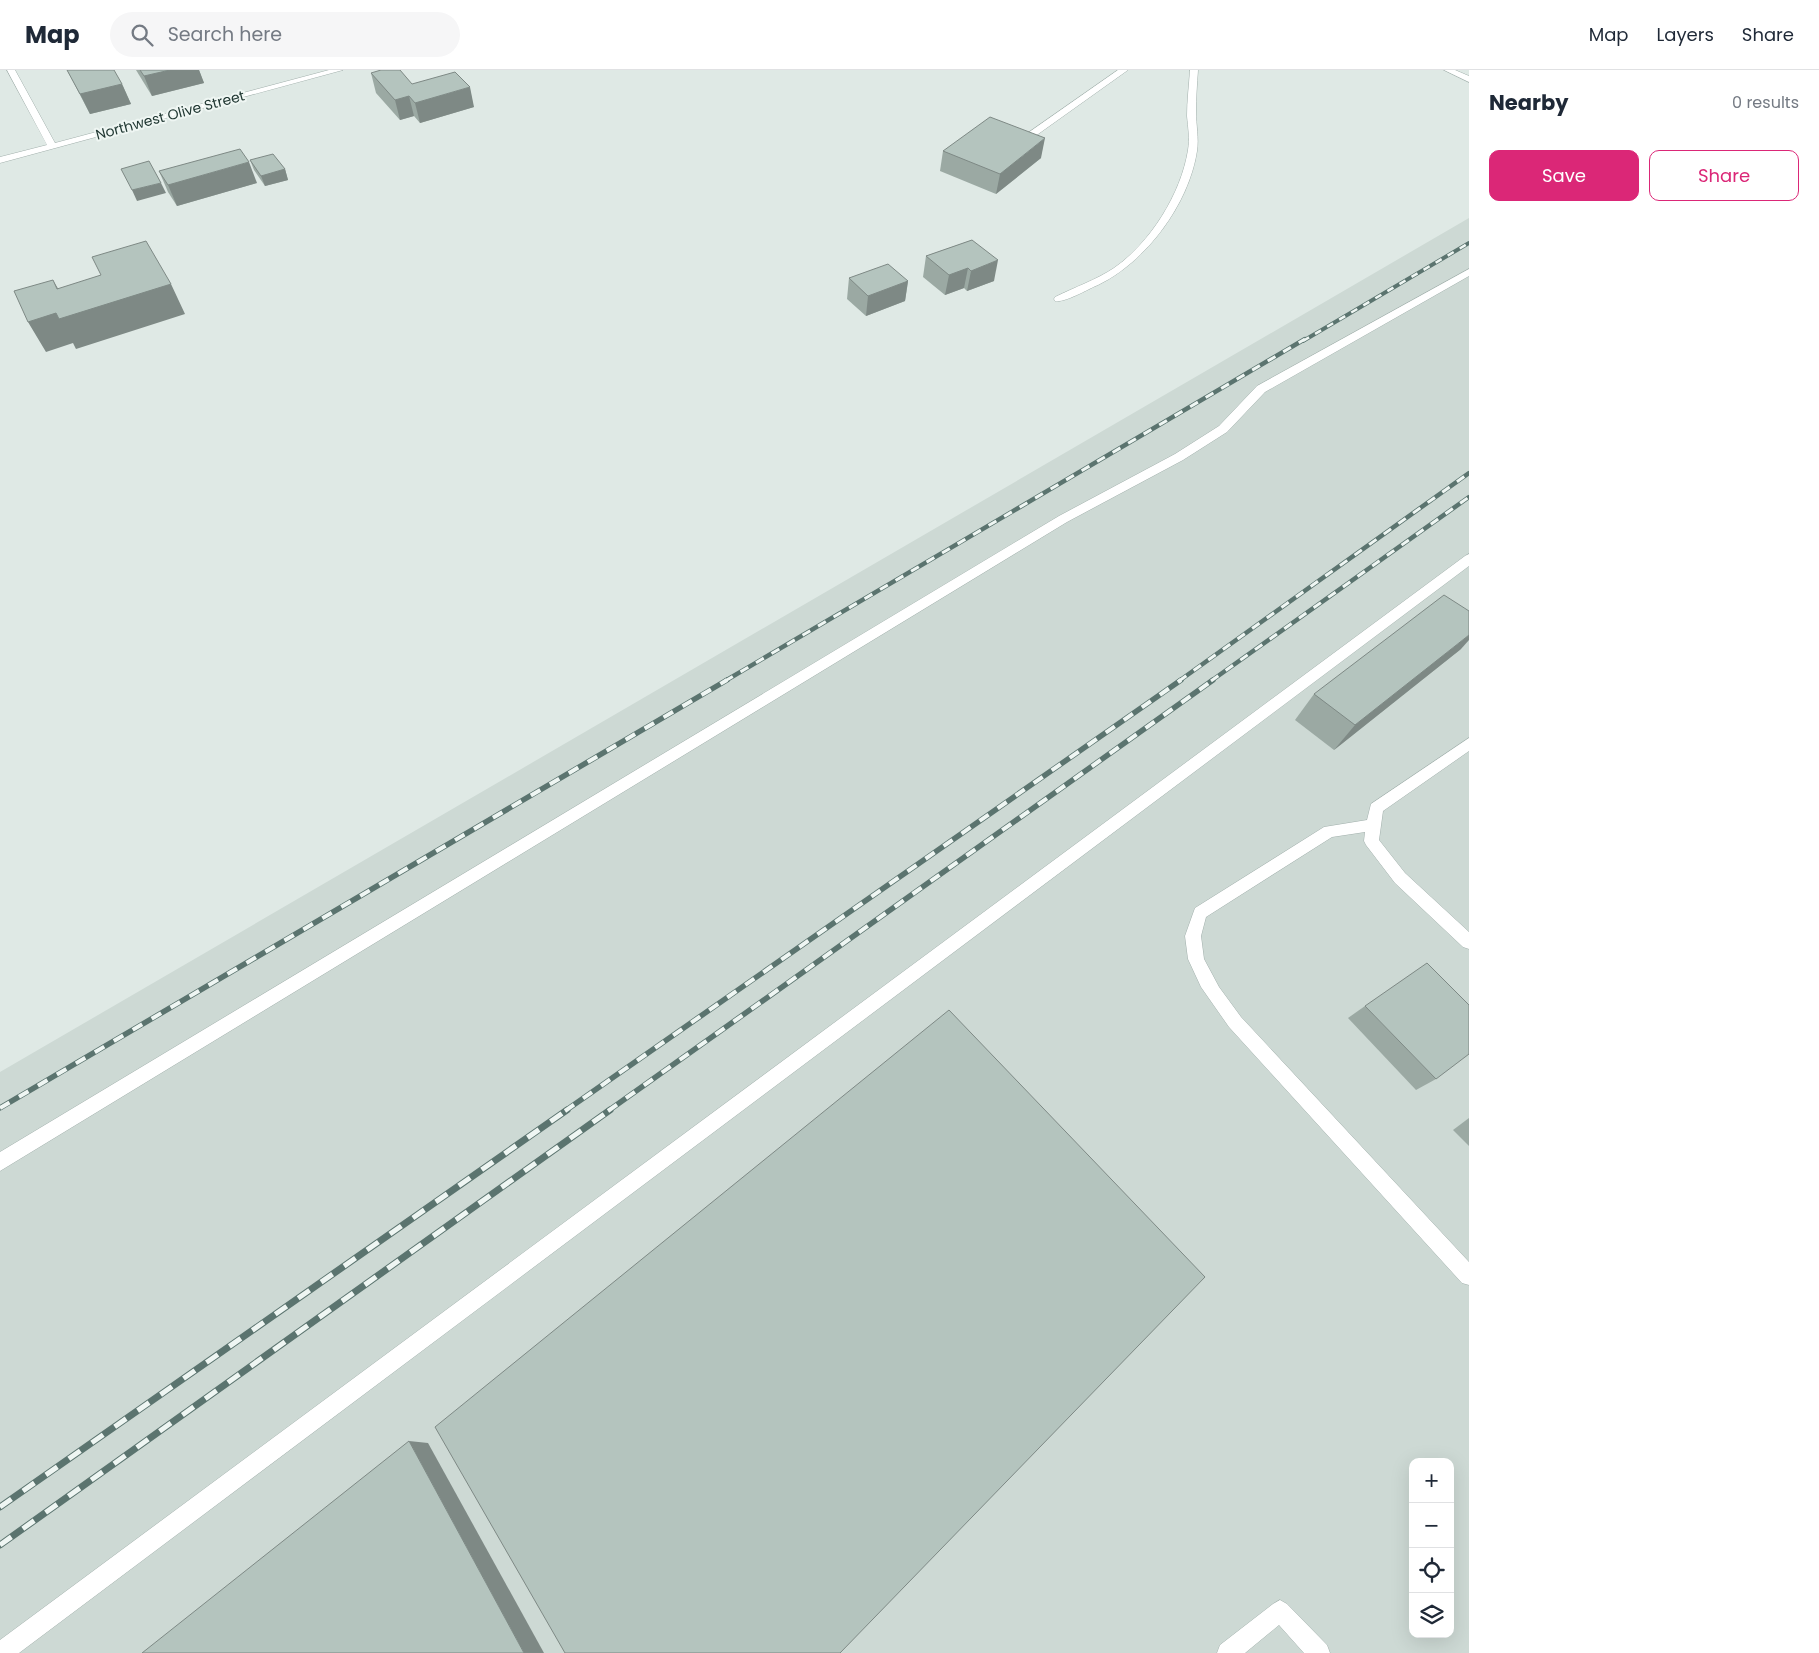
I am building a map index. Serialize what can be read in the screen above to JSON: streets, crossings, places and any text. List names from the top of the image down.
{
  "streets": {
    "street": ["Northwest Olive Street"]
  },
  "page": {
    "header": "Map",
    "search": "Search here",
    "nav": ["Map", "Layers", "Share"],
    "heading": ["Nearby", "0 results"],
    "buttons": ["Save", "Share"],
    "map_buttons": ["+", "−"]
  }
}
